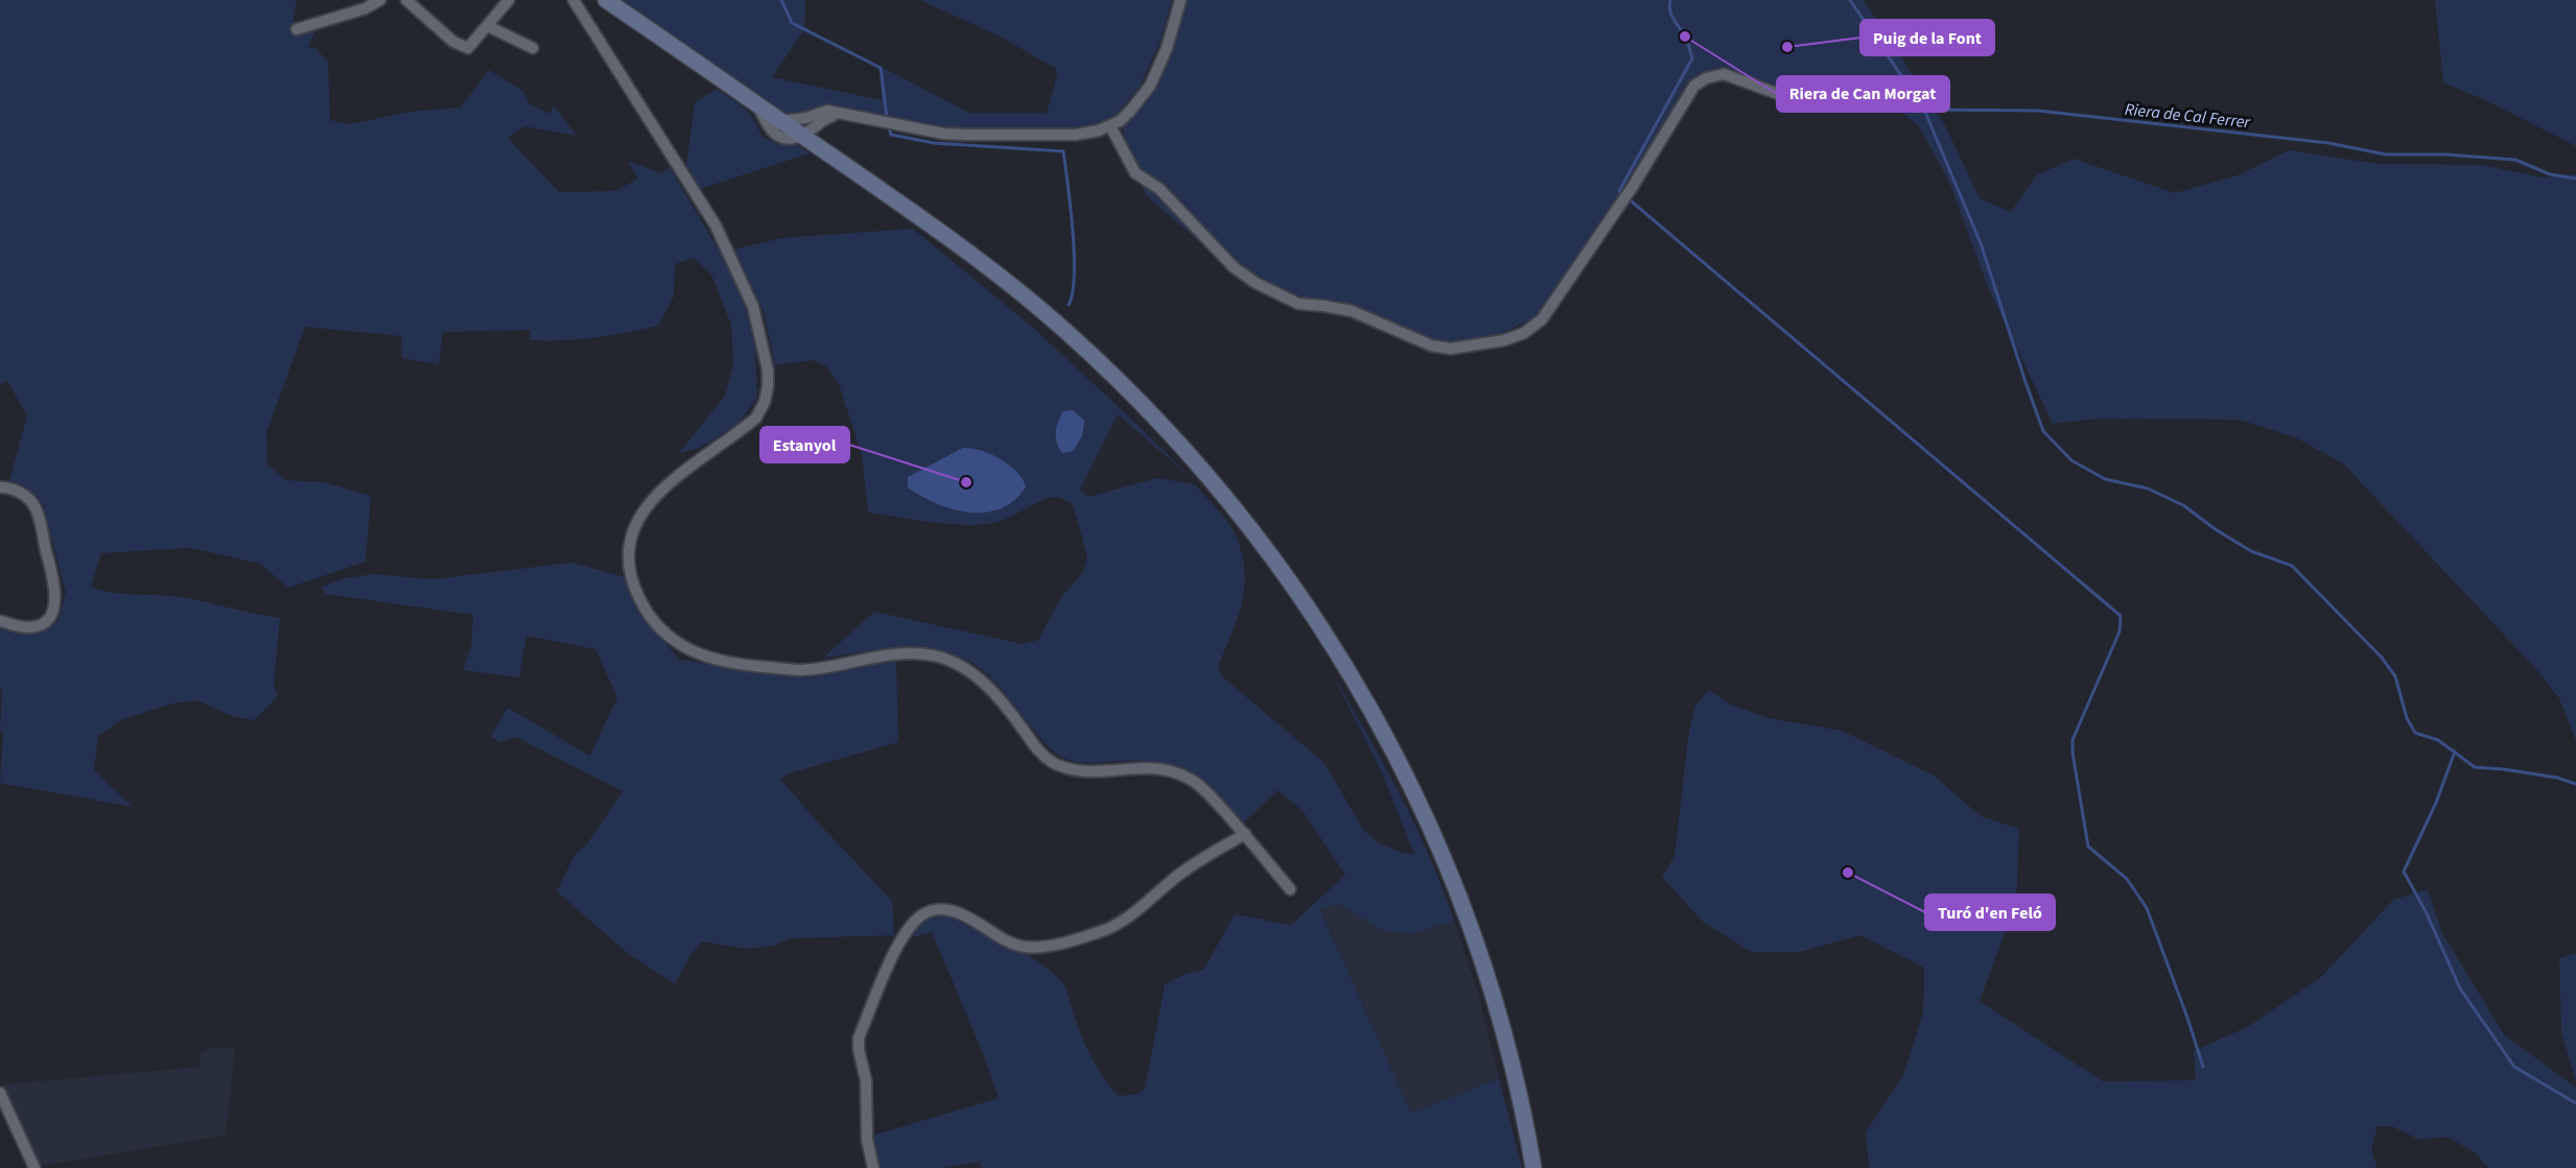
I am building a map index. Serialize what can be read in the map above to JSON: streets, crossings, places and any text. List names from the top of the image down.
{
  "water": ["Riera de Cal Ferrer"],
  "places": [
    "Riera de Can Morgat",
    "Puig de la Font",
    "Estanyol",
    "Turó d'en Feló"
  ]
}
